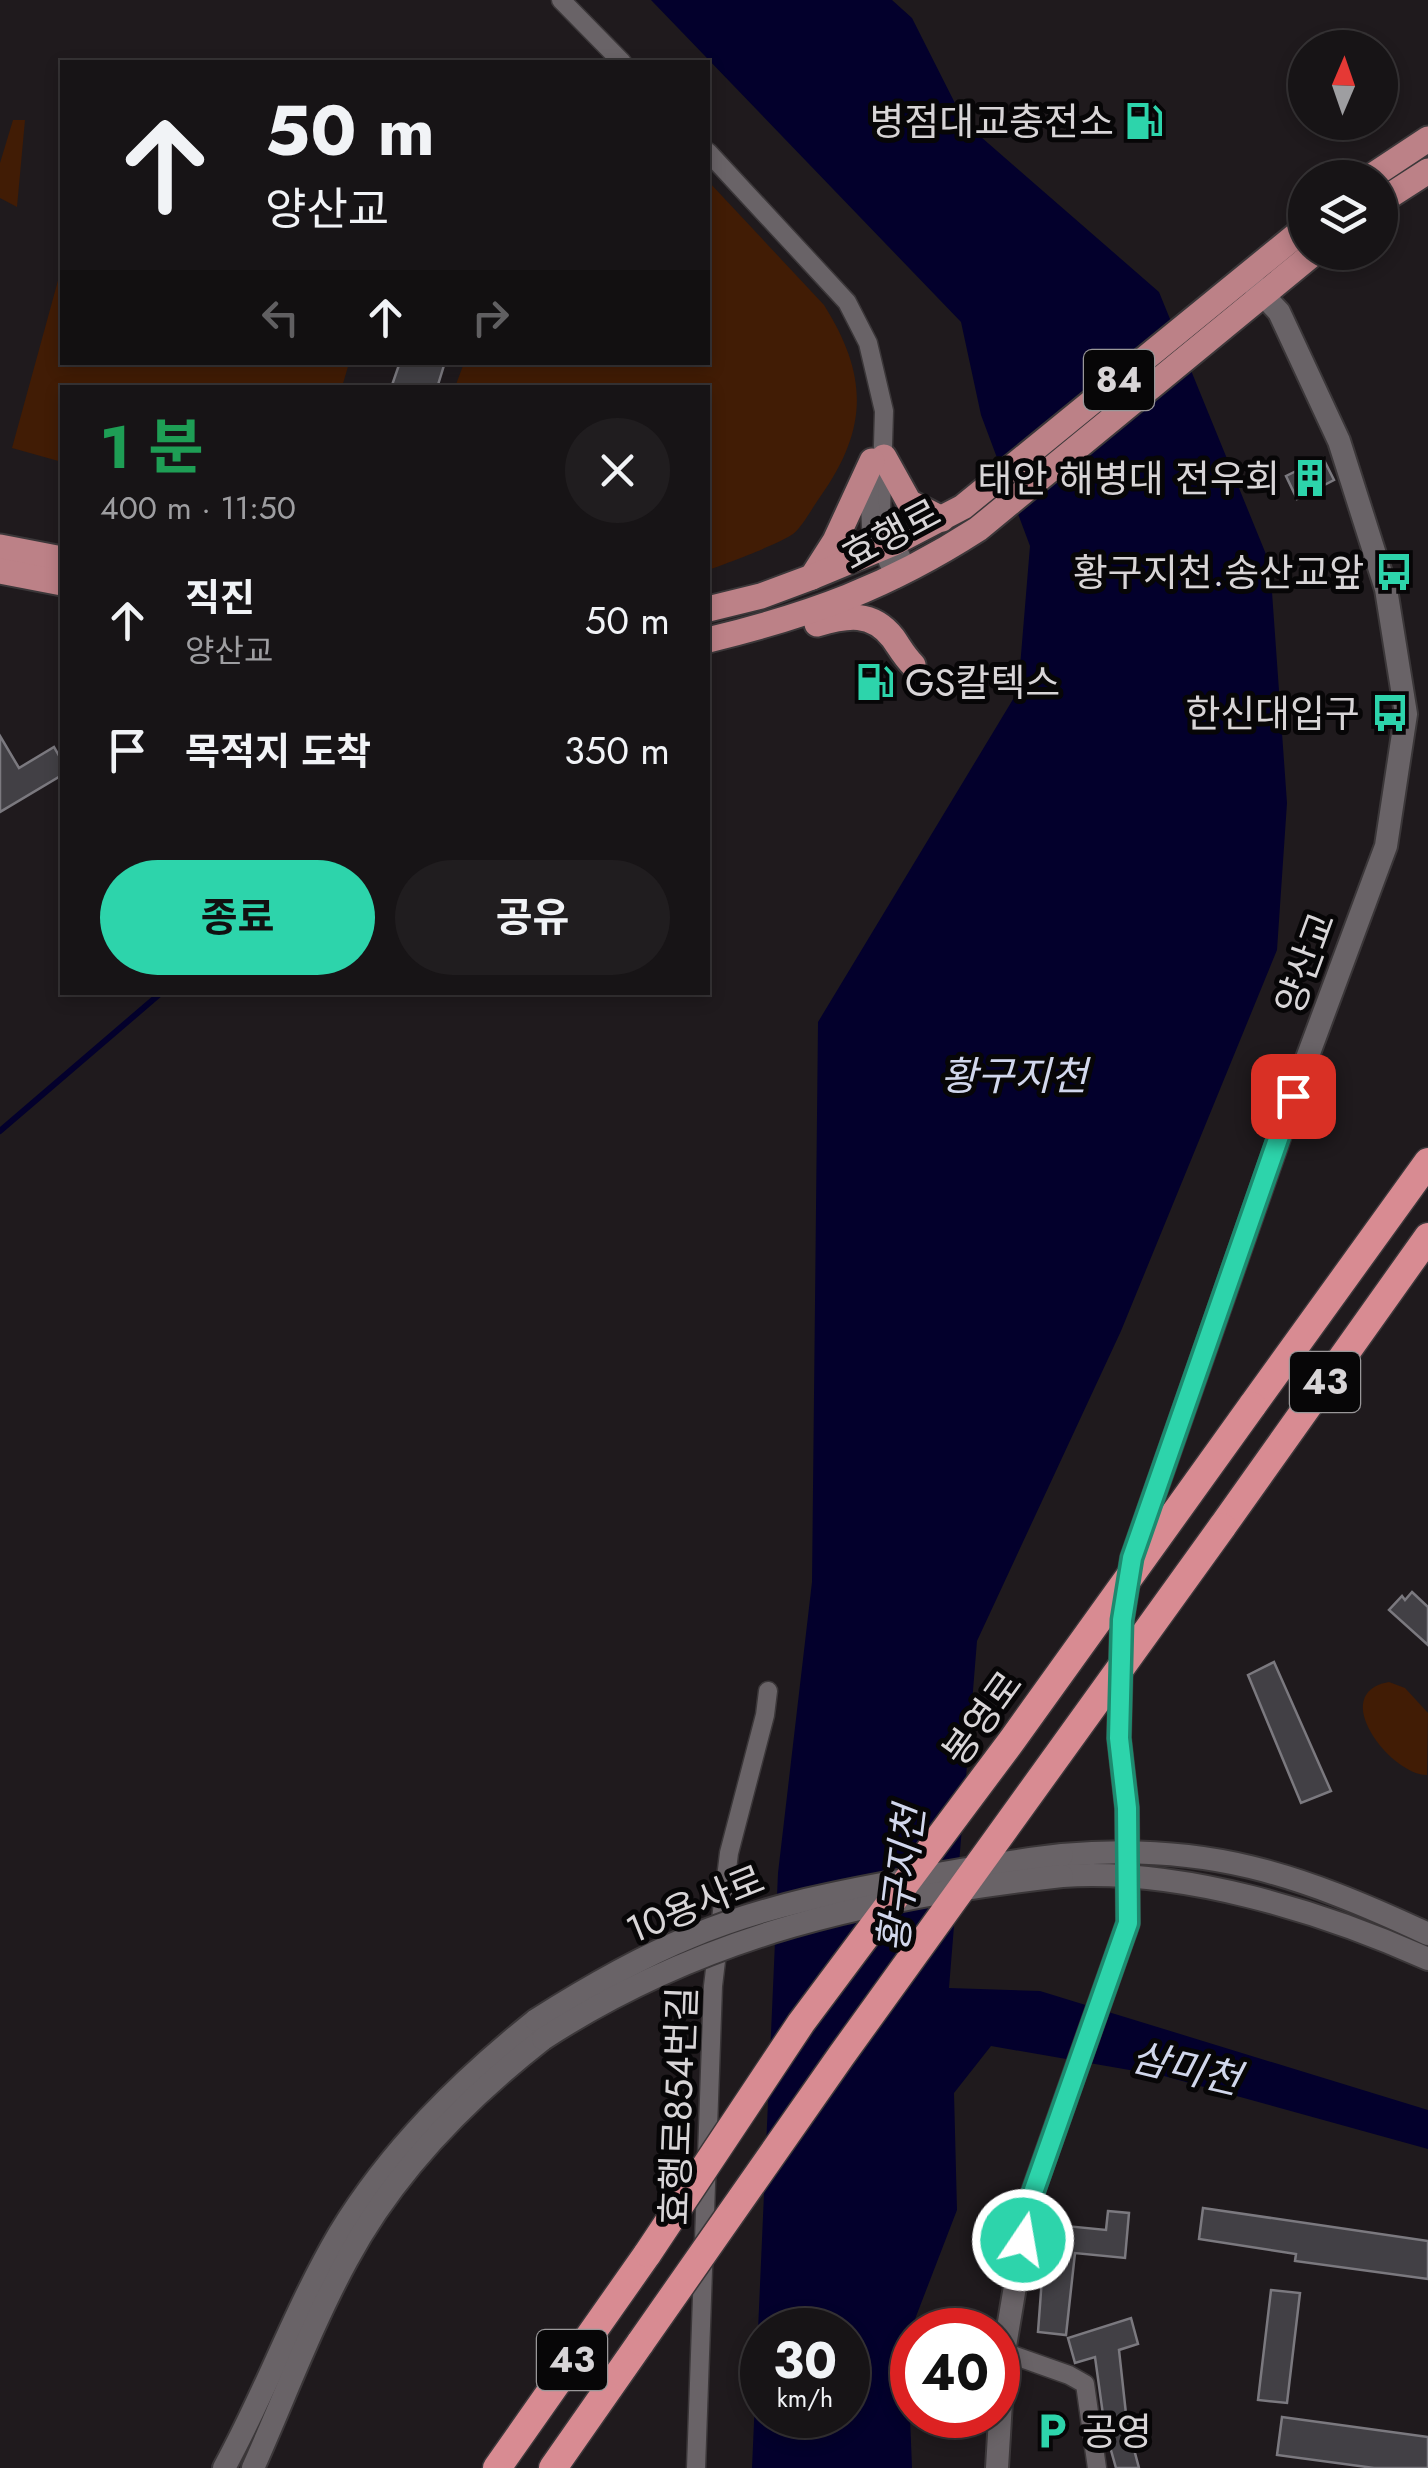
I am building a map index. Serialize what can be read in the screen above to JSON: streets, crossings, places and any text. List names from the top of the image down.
{
  "streets": {
    "highway": ["43", "봉영로"],
    "main road": ["84", "효행로"],
    "street": ["양산교", "10용사로", "효행로854번길"]
  },
  "crossings": [
    ["효행로", "양산교"],
    ["양산교", "10용사로"]
  ],
  "water": ["황구지천", "삼미천"],
  "places": {
    "fuel station": ["병점대교충전소", "GS칼텍스"],
    "building": ["태안 해병대 전우회"],
    "bus stop": ["황구지천.송산교앞", "한신대입구"],
    "parking": ["공영"]
  },
  "north": "top",
  "page": {
    "turn": ["50 m", "양산교"],
    "heading": ["1 분", "400 m · 11:50"],
    "list": [
      {
        "name": "직진",
        "note": "양산교",
        "value": "50 m"
      },
      {
        "name": "목적지 도착",
        "value": "350 m"
      }
    ],
    "buttons": ["종료", "공유"],
    "speed": "30 km/h",
    "limit": "40"
  }
}
